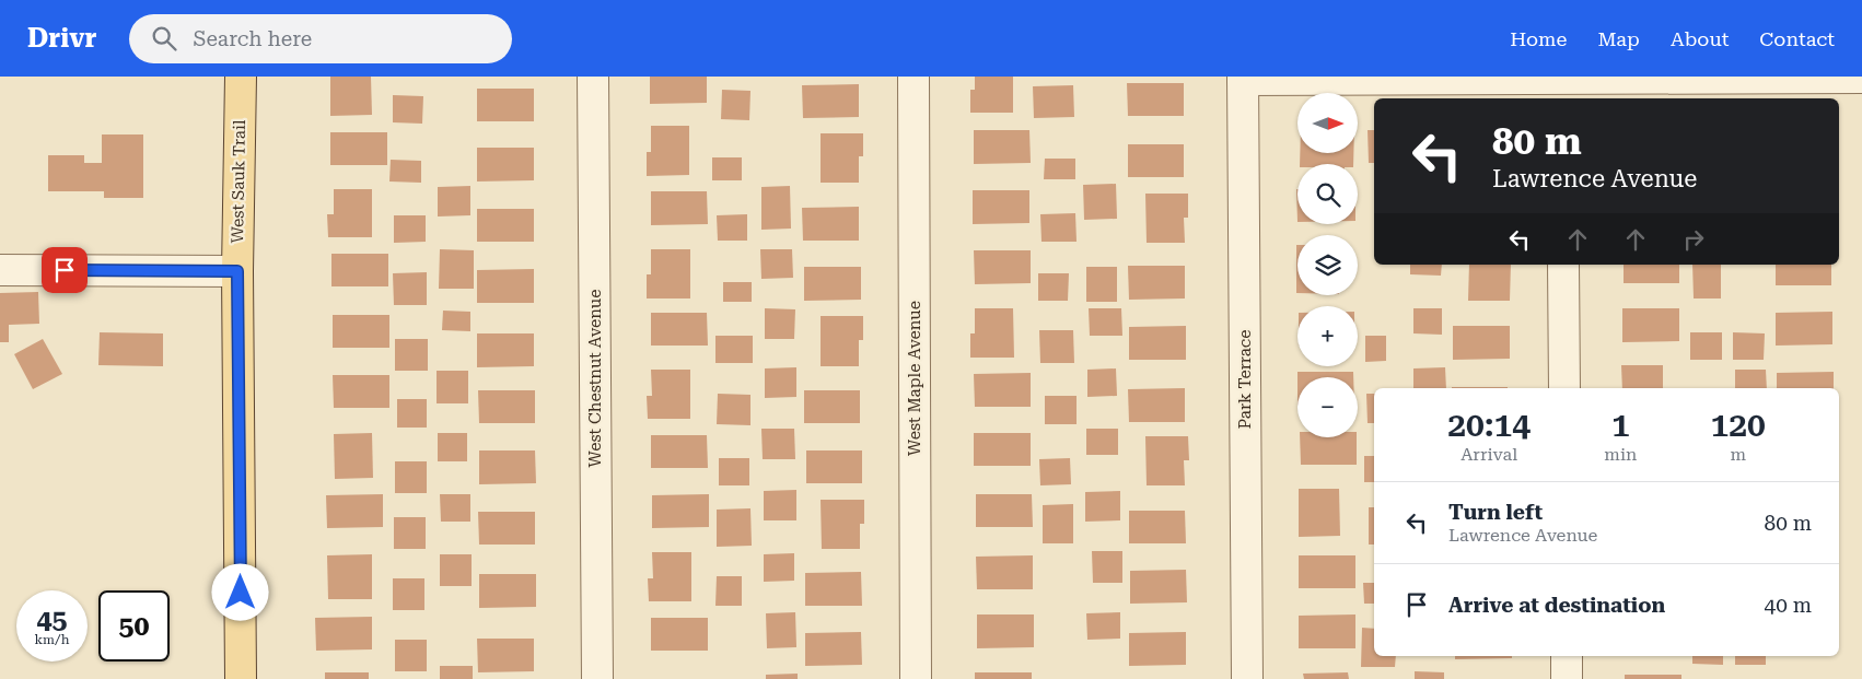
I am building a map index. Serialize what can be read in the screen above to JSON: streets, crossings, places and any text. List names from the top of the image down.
{
  "streets": {
    "main road": ["West Sauk Trail"],
    "street": ["West Chestnut Avenue", "West Maple Avenue", "Park Terrace"]
  },
  "north": "right",
  "page": {
    "header": "Drivr",
    "search": "Search here",
    "nav": [
      "Home",
      "Map",
      "About",
      "Contact"
    ],
    "map_buttons": ["+", "−"],
    "turn": ["80 m", "Lawrence Avenue"],
    "eta": [
      "20:14",
      "Arrival",
      "1",
      "min",
      "120",
      "m"
    ],
    "list": [
      {
        "name": "Turn left",
        "note": "Lawrence Avenue",
        "value": "80 m"
      },
      {
        "name": "Arrive at destination",
        "value": "40 m"
      }
    ],
    "speed": "45 km/h",
    "limit": "50"
  }
}
